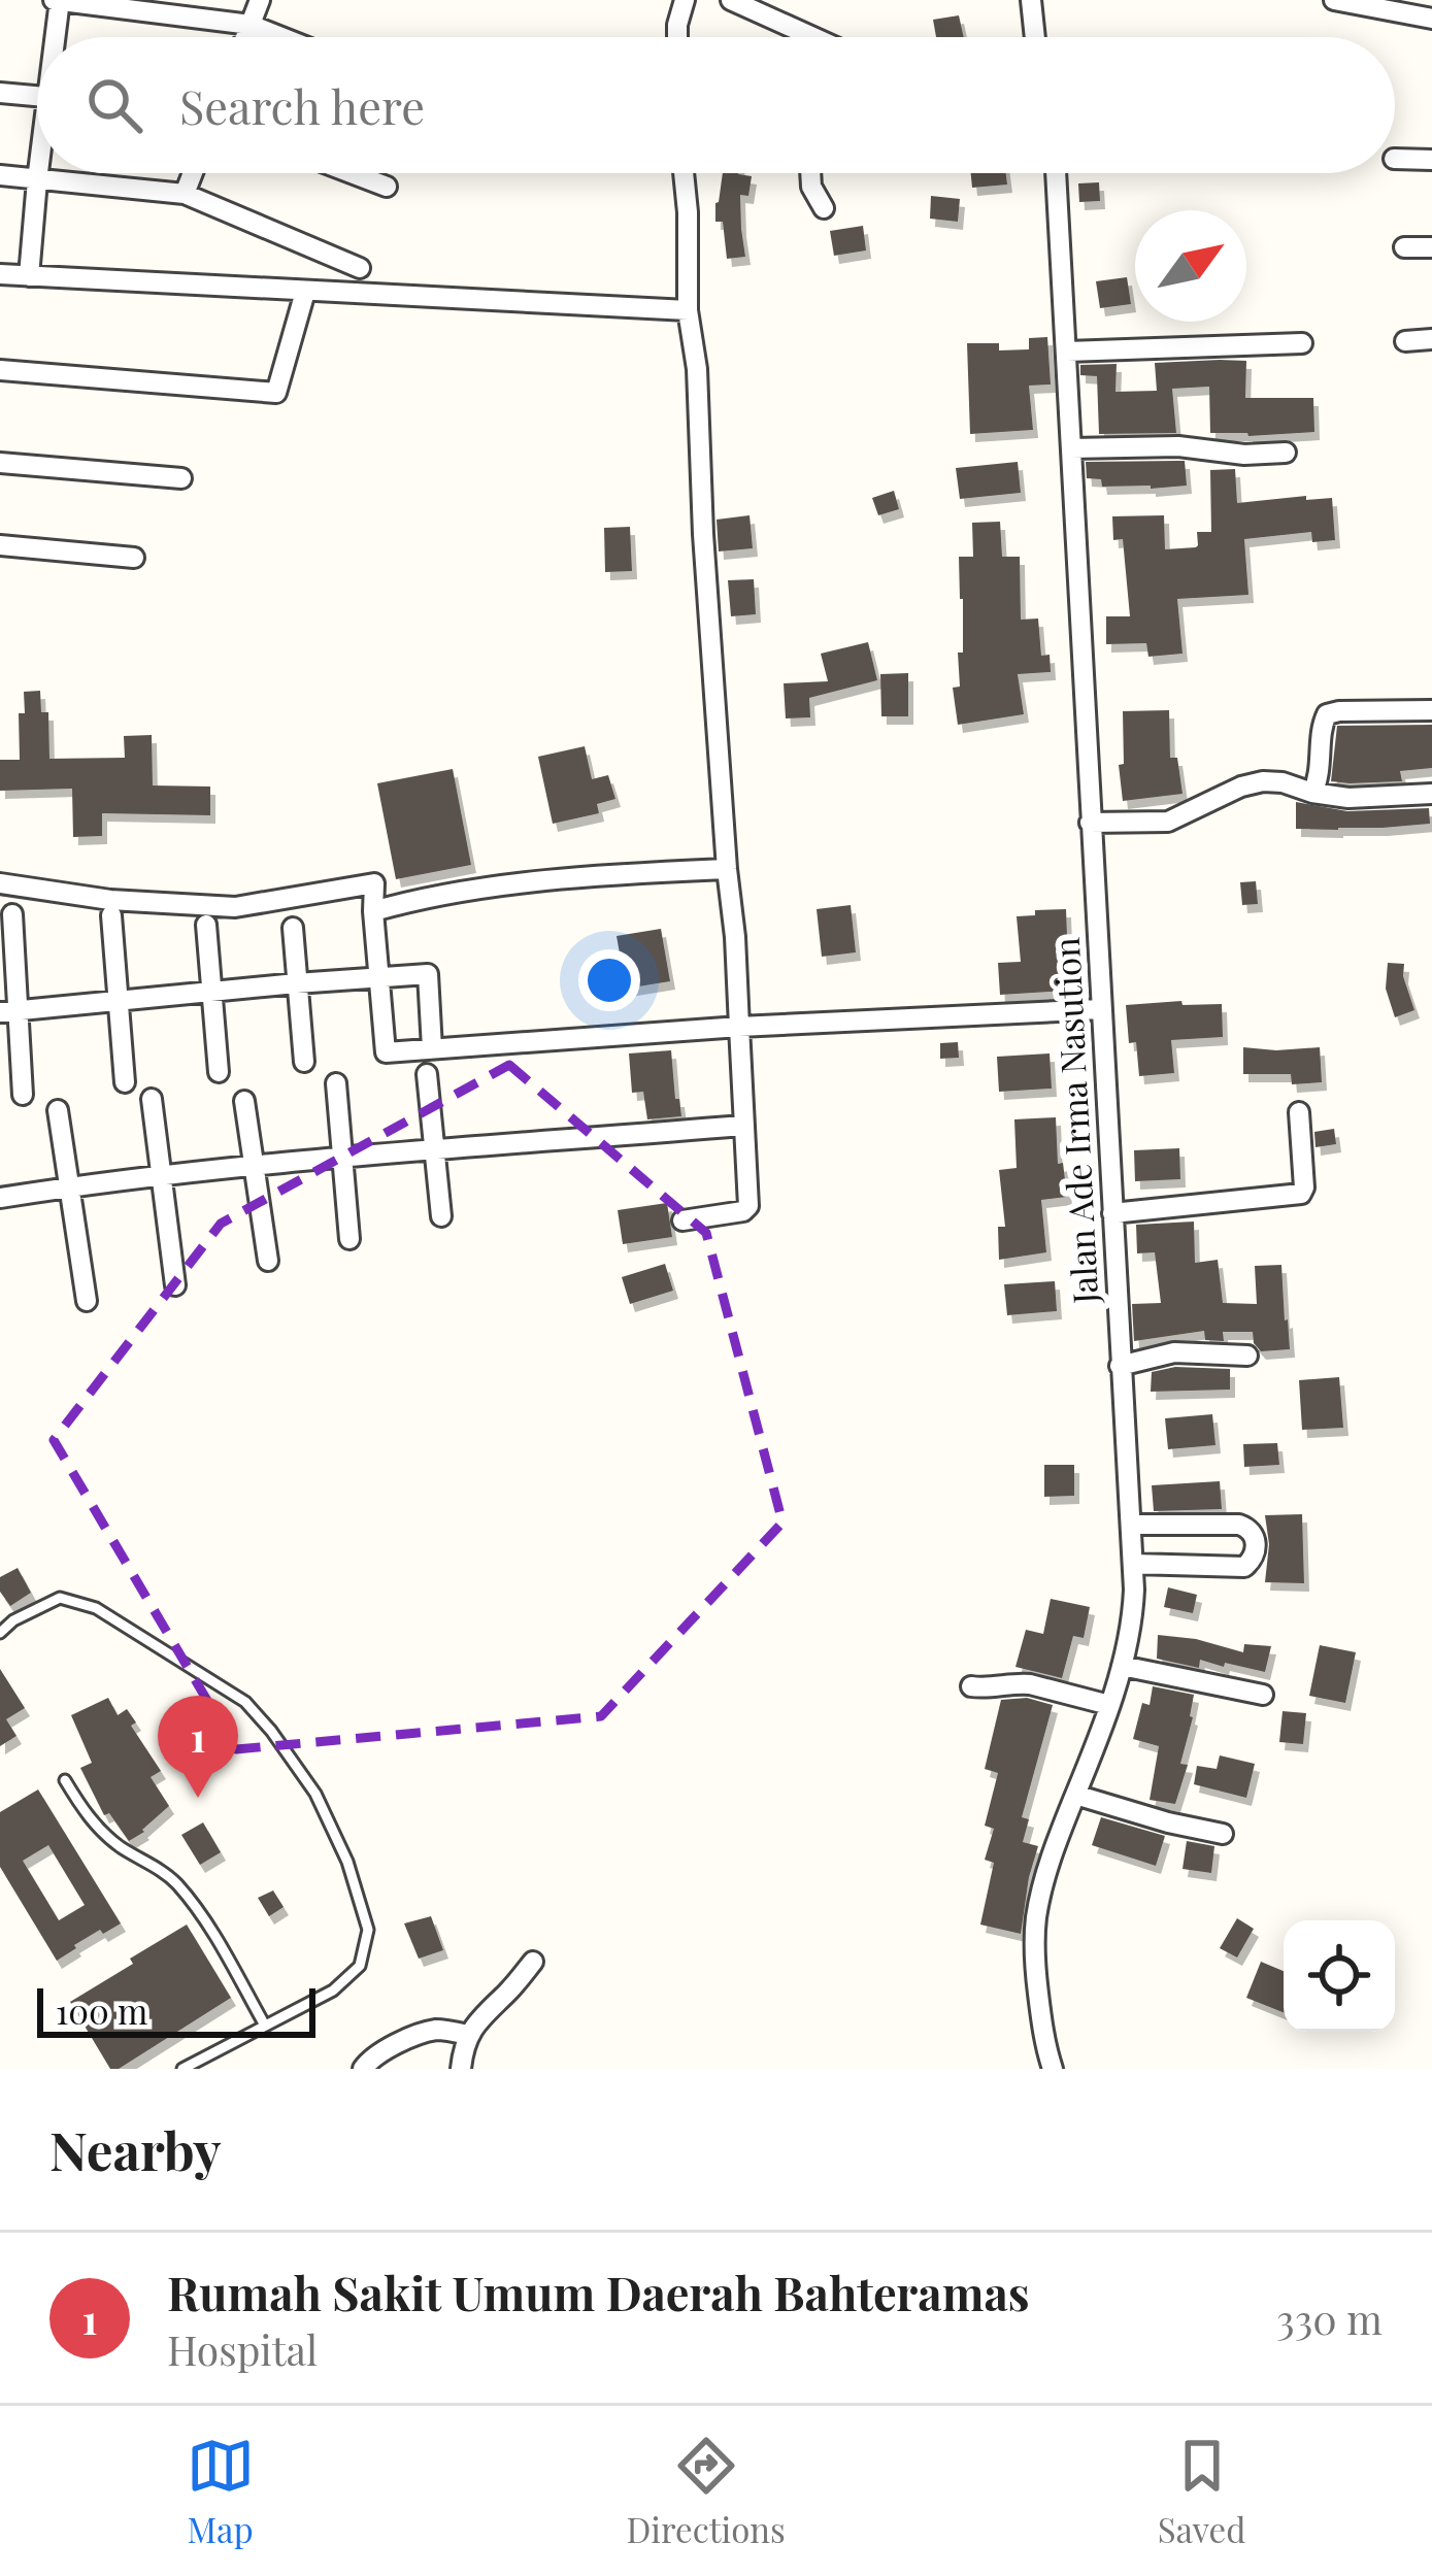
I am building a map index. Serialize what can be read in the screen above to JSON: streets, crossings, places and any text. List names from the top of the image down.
{
  "streets": {
    "street": ["Jalan Ade Irma Nasution"]
  },
  "scale_bar": "100 m",
  "north": "top right",
  "page": {
    "search": "Search here",
    "pins": "1",
    "scale": "100 m",
    "heading": "Nearby",
    "list": [
      {
        "mark": "1",
        "name": "Rumah Sakit Umum Daerah Bahteramas",
        "note": "Hospital",
        "value": "330 m"
      }
    ],
    "nav": ["Map", "Directions", "Saved"]
  }
}
